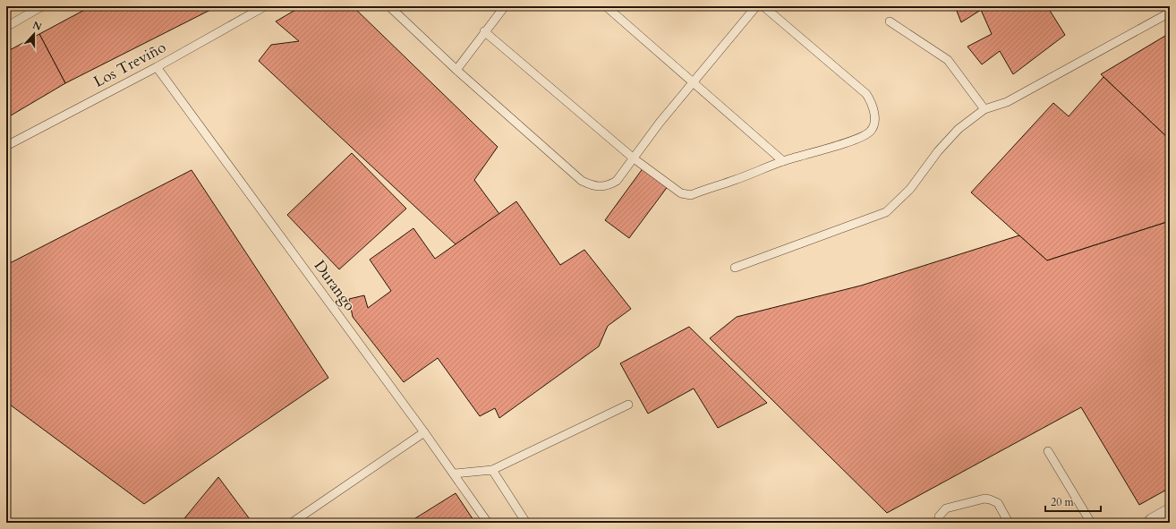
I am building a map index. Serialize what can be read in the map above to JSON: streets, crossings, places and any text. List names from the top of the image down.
{
  "streets": {
    "lane": ["Los Treviño", "Durango"]
  },
  "crossings": [
    ["Los Treviño", "Durango"]
  ],
  "scale_bar": "20 m",
  "north": "top"
}
